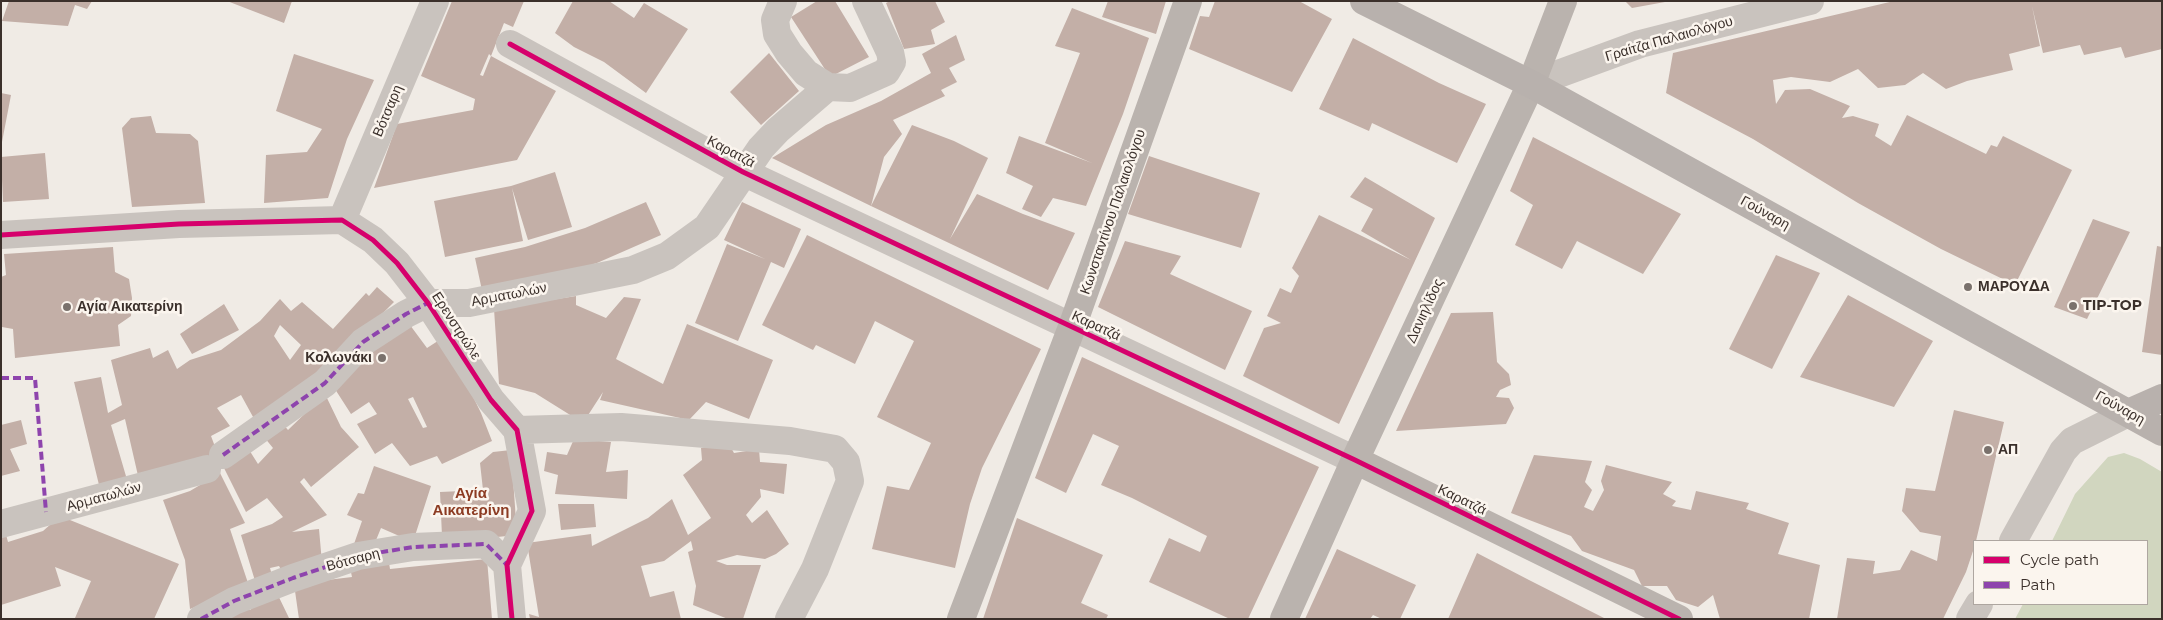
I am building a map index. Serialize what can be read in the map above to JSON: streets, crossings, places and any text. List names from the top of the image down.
{
  "streets": {
    "main road": ["Γούναρη"],
    "street": [
      "Γραίτζα Παλαιολόγου",
      "Βότσαρη",
      "Καρατζά",
      "Κωνσταντίνου Παλαιολόγου",
      "Αρματωλών",
      "Δανιηλίδος",
      "Ερενστρώλε"
    ]
  },
  "crossings": [
    ["Γραίτζα Παλαιολόγου", "Γούναρη"],
    ["Γραίτζα Παλαιολόγου", "Δανιηλίδος"],
    ["Βότσαρη", "Ερενστρώλε"],
    ["Καρατζά", "Κωνσταντίνου Παλαιολόγου"],
    ["Καρατζά", "Αρματωλών"],
    ["Καρατζά", "Δανιηλίδος"],
    ["Γούναρη", "Δανιηλίδος"],
    ["Αρματωλών", "Ερενστρώλε"]
  ],
  "districts": ["Αγία Αικατερίνη"],
  "places": [
    "ΜΑΡΟΥΔΑ",
    "TIP-TOP",
    "Αγία Αικατερίνη",
    "Κολωνάκι",
    "ΑΠ"
  ],
  "legend": ["Cycle path", "Path"]
}
